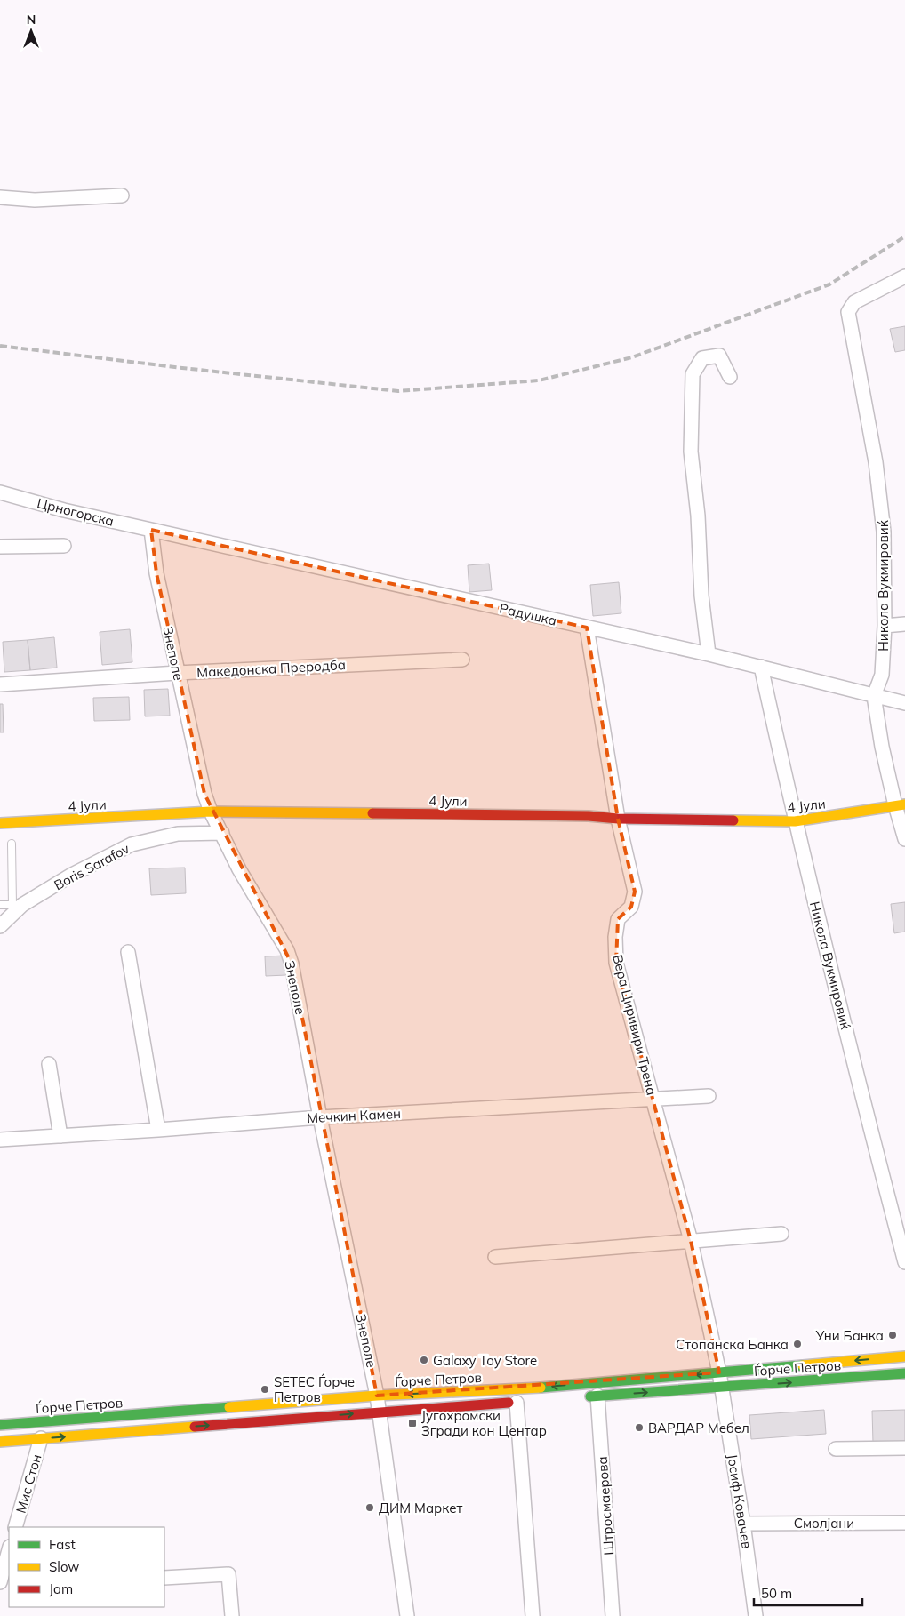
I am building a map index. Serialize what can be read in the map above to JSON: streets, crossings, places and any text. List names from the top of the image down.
{
  "streets": {
    "street": [
      "Црногорска",
      "Никола Вукмировиќ",
      "Радушка",
      "Знеполе",
      "Македонска Преродба",
      "4 Јули",
      "Boris Sarafov",
      "Вера Циривири Трена",
      "Мечкин Камен",
      "Ѓорче Петров",
      "Мис Стон",
      "Јосиф Ковачев",
      "Штросмаерова",
      "Смолјани"
    ]
  },
  "crossings": [
    ["Црногорска", "Радушка"],
    ["Црногорска", "Знеполе"],
    ["Никола Вукмировиќ", "Радушка"],
    ["Никола Вукмировиќ", "4 Јули"],
    ["Радушка", "Знеполе"],
    ["Радушка", "Вера Циривири Трена"],
    ["Знеполе", "Македонска Преродба"],
    ["Знеполе", "4 Јули"],
    ["Знеполе", "Boris Sarafov"],
    ["Знеполе", "Мечкин Камен"],
    ["Знеполе", "Ѓорче Петров"],
    ["4 Јули", "Вера Циривири Трена"],
    ["Вера Циривири Трена", "Мечкин Камен"],
    ["Вера Циривири Трена", "Ѓорче Петров"],
    ["Вера Циривири Трена", "Јосиф Ковачев"],
    ["Ѓорче Петров", "Мис Стон"],
    ["Ѓорче Петров", "Јосиф Ковачев"],
    ["Ѓорче Петров", "Штросмаерова"],
    ["Јосиф Ковачев", "Смолјани"]
  ],
  "places": {
    "other": [
      "Уни Банка",
      "Стопанска Банка",
      "Galaxy Toy Store",
      "SETEC Ѓорче Петров",
      "ВАРДАР Мебел",
      "ДИМ Маркет"
    ],
    "transit": ["Југохромски Згради кон Центар"]
  },
  "legend": ["Fast", "Slow", "Jam"],
  "scale_bar": "50 m",
  "north": "top"
}
